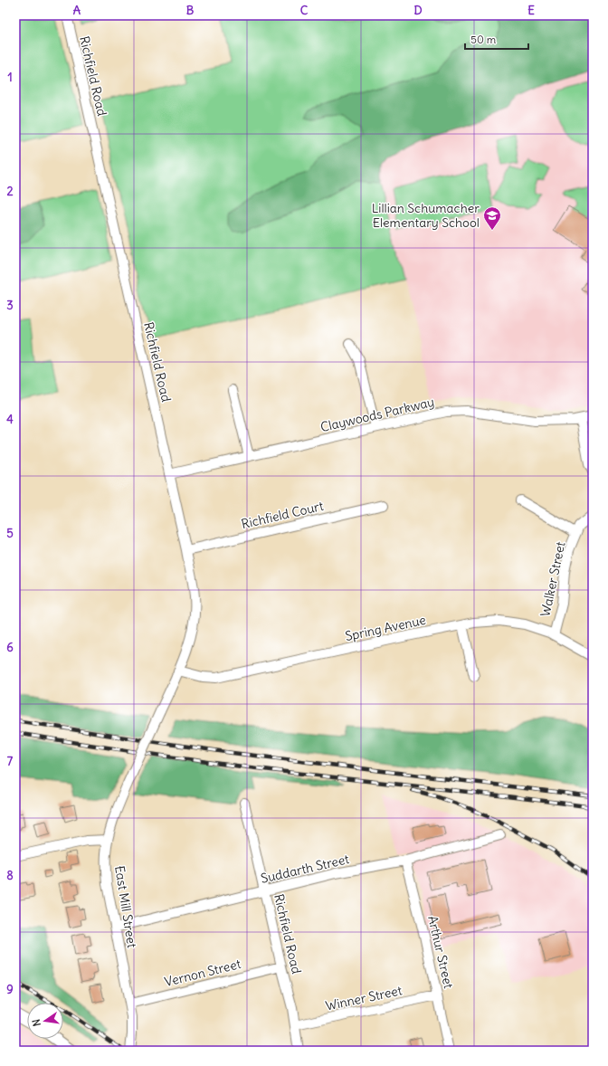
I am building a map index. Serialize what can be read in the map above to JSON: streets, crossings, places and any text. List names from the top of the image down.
{
  "streets": {
    "street": [
      "Richfield Road",
      "Claywoods Parkway",
      "Richfield Court",
      "Walker Street",
      "Spring Avenue",
      "Suddarth Street",
      "East Mill Street",
      "Arthur Street",
      "Vernon Street",
      "Winner Street"
    ]
  },
  "crossings": [
    ["Richfield Road", "Claywoods Parkway"],
    ["Richfield Road", "Richfield Court"],
    ["Richfield Road", "Spring Avenue"],
    ["Richfield Road", "Suddarth Street"],
    ["Richfield Road", "East Mill Street"],
    ["Richfield Road", "Vernon Street"],
    ["Richfield Road", "Winner Street"],
    ["Walker Street", "Spring Avenue"],
    ["Suddarth Street", "East Mill Street"],
    ["Suddarth Street", "Arthur Street"],
    ["East Mill Street", "Vernon Street"],
    ["Arthur Street", "Winner Street"]
  ],
  "places": {
    "school or university": ["Lillian Schumacher Elementary School"]
  },
  "scale_bar": "50 m",
  "north": "left",
  "grid": {
    "columns": [
      "A",
      "B",
      "C",
      "D",
      "E"
    ],
    "rows": [
      "1",
      "2",
      "3",
      "4",
      "5",
      "6",
      "7",
      "8",
      "9"
    ]
  }
}
